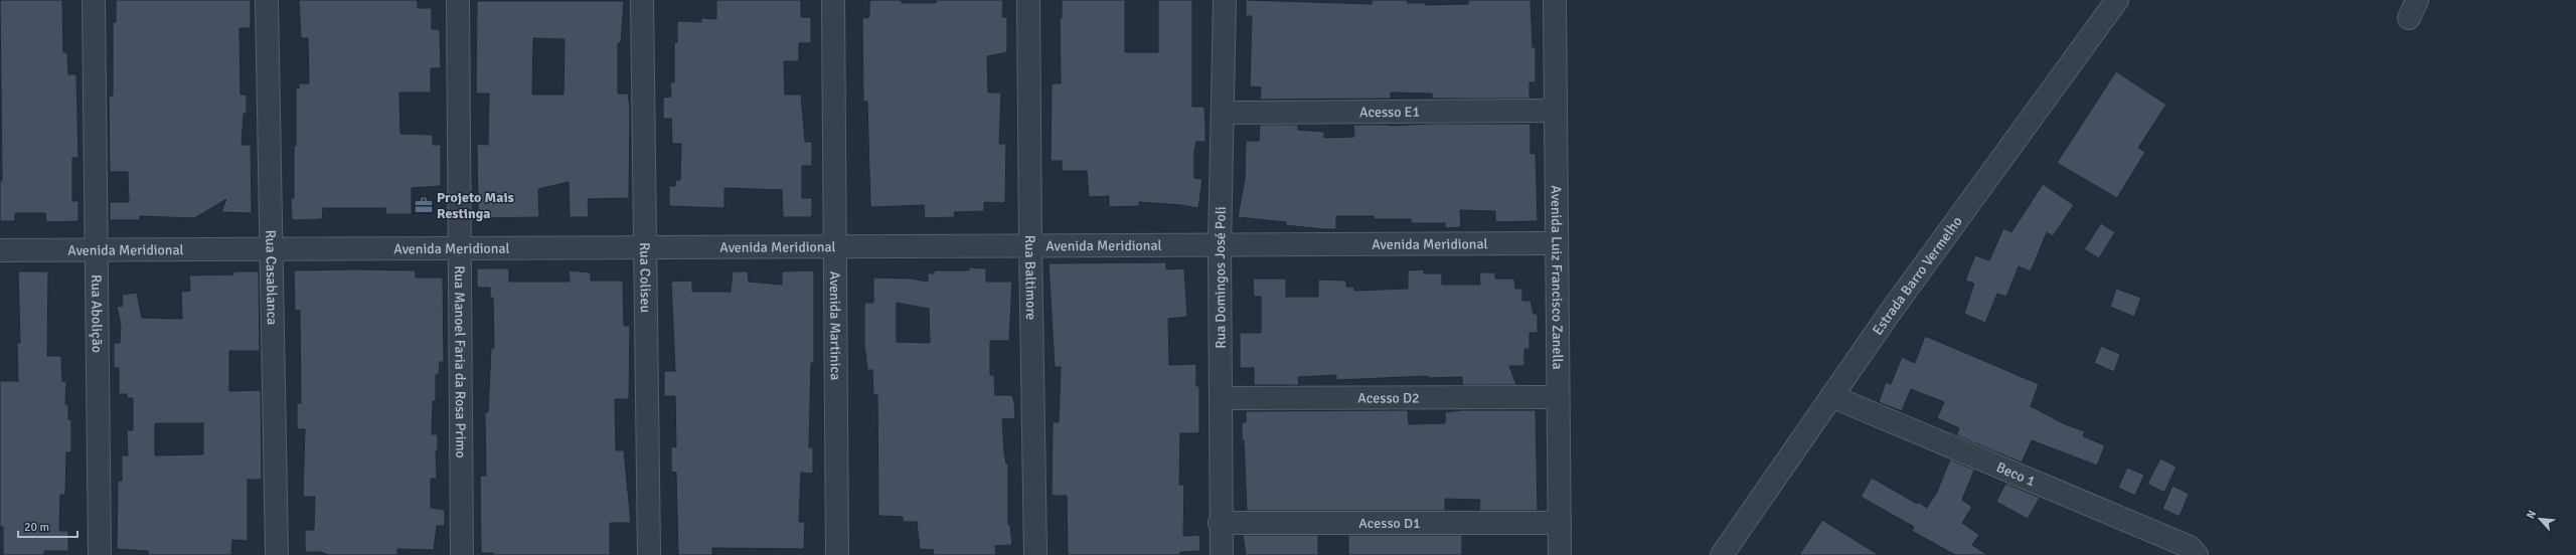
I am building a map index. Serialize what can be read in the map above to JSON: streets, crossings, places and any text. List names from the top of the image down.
{
  "streets": {
    "street": [
      "Acesso E1",
      "Avenida Meridional",
      "Estrada Barro Vermelho",
      "Rua Casablanca",
      "Rua Coliseu",
      "Rua Baltimore",
      "Rua Domingos José Poli",
      "Avenida Luiz Francisco Zanella",
      "Rua Abolição",
      "Avenida Martinica",
      "Rua Manoel Faria da Rosa Primo",
      "Acesso D2",
      "Beco 1",
      "Acesso D1"
    ]
  },
  "crossings": [
    ["Acesso E1", "Rua Domingos José Poli"],
    ["Acesso E1", "Avenida Luiz Francisco Zanella"],
    ["Avenida Meridional", "Rua Casablanca"],
    ["Avenida Meridional", "Rua Coliseu"],
    ["Avenida Meridional", "Rua Baltimore"],
    ["Avenida Meridional", "Rua Domingos José Poli"],
    ["Avenida Meridional", "Avenida Luiz Francisco Zanella"],
    ["Avenida Meridional", "Rua Abolição"],
    ["Avenida Meridional", "Avenida Martinica"],
    ["Avenida Meridional", "Rua Manoel Faria da Rosa Primo"],
    ["Estrada Barro Vermelho", "Beco 1"],
    ["Rua Domingos José Poli", "Acesso D2"],
    ["Rua Domingos José Poli", "Acesso D1"],
    ["Avenida Luiz Francisco Zanella", "Acesso D2"],
    ["Avenida Luiz Francisco Zanella", "Acesso D1"]
  ],
  "places": {
    "office": ["Projeto Mais Restinga"]
  },
  "scale_bar": "20 m",
  "north": "top left"
}
